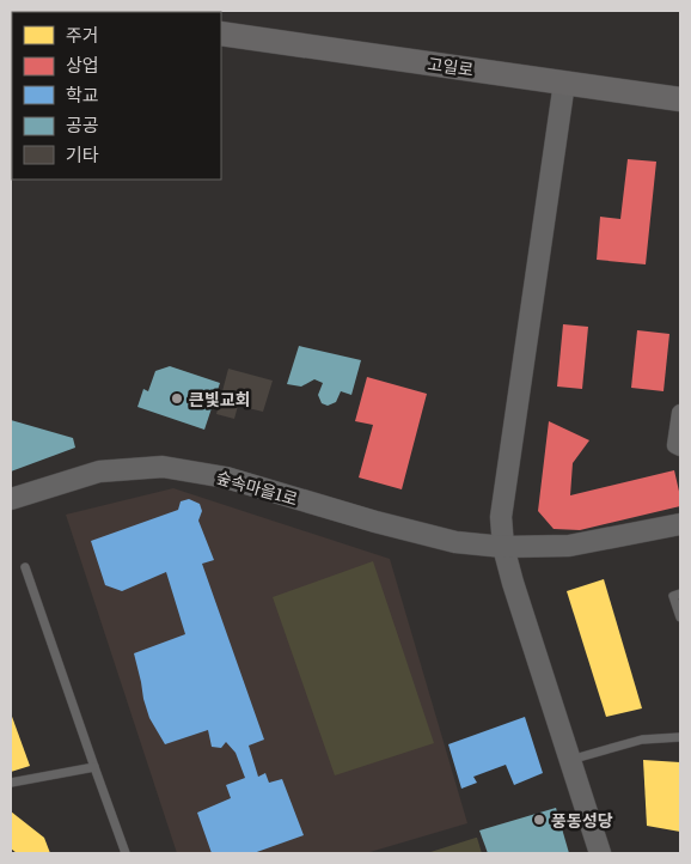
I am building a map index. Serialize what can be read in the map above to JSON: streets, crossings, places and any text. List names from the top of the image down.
{
  "streets": {
    "main road": ["고일로"],
    "street": ["숲속마을1로"]
  },
  "places": ["큰빛교회", "풍동성당"],
  "legend": [
    "주거",
    "상업",
    "학교",
    "공공",
    "기타"
  ]
}
